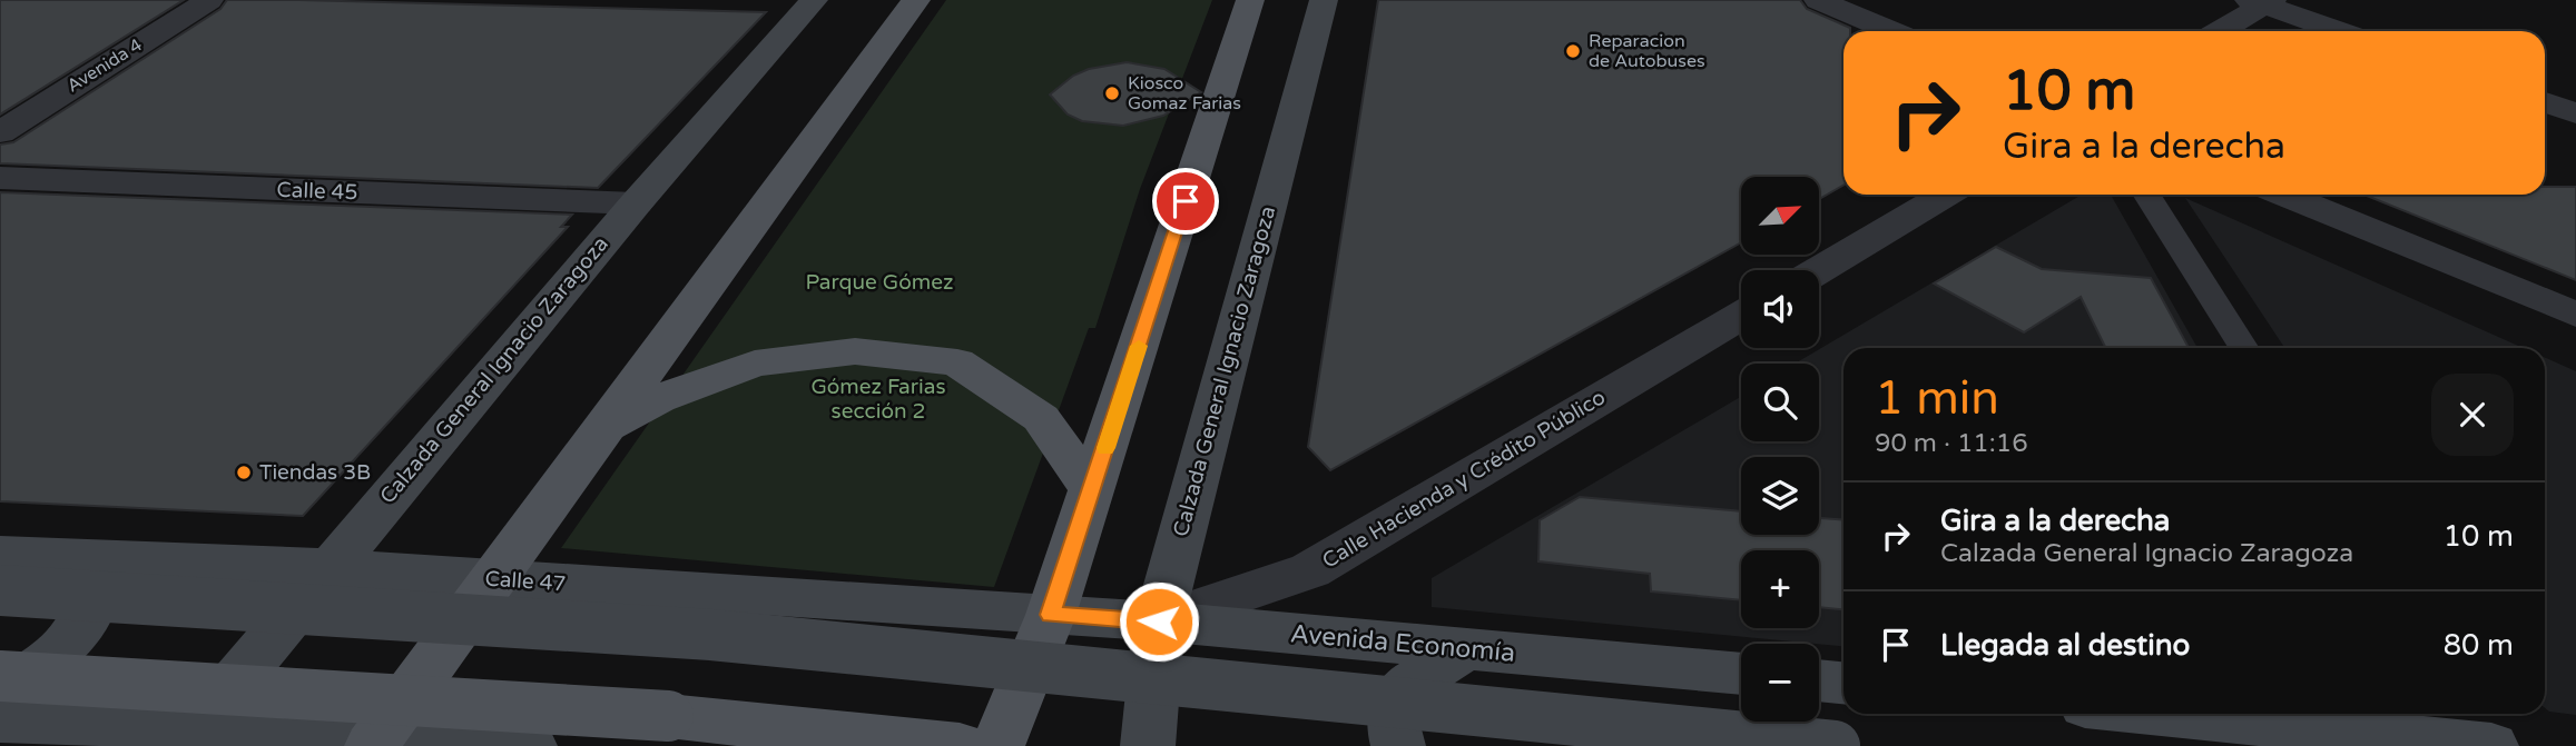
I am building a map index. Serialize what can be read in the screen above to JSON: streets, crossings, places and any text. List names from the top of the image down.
{
  "streets": {
    "main road": ["Calzada General Ignacio Zaragoza", "Calle 47", "Avenida Economía"],
    "street": ["Avenida 4", "Calle 45", "Calle Hacienda y Crédito Público"]
  },
  "crossings": [
    ["Calle 45", "Calzada General Ignacio Zaragoza"],
    ["Calzada General Ignacio Zaragoza", "Calle Hacienda y Crédito Público"],
    ["Calzada General Ignacio Zaragoza", "Calle 47"],
    ["Calzada General Ignacio Zaragoza", "Avenida Economía"],
    ["Calle Hacienda y Crédito Público", "Avenida Economía"],
    ["Calle 47", "Avenida Economía"]
  ],
  "parks": ["Parque Gómez", "Gómez Farias sección 2"],
  "places": ["Reparacion de Autobuses", "Kiosco Gomaz Farias", "Tiendas 3B"],
  "north": "top right",
  "page": {
    "turn": ["10 m", "Gira a la derecha"],
    "map_buttons": ["+", "−"],
    "heading": ["1 min", "90 m · 11:16"],
    "list": [
      {
        "name": "Gira a la derecha",
        "note": "Calzada General Ignacio Zaragoza",
        "value": "10 m"
      },
      {
        "name": "Llegada al destino",
        "value": "80 m"
      }
    ]
  }
}
